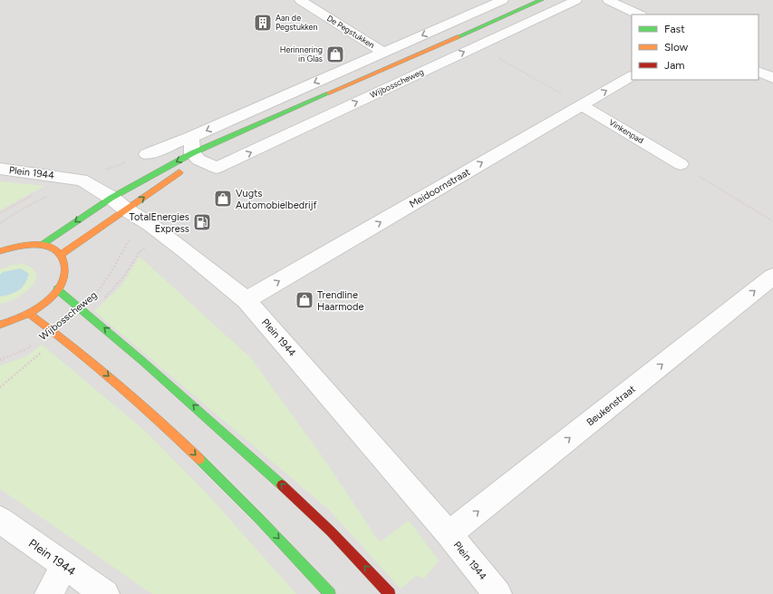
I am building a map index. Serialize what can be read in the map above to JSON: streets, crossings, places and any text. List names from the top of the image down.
{
  "streets": {
    "street": [
      "De Pegstukken",
      "Wijbosscheweg",
      "Vinkenpad",
      "Plein 1944",
      "Meidoornstraat",
      "Beukenstraat"
    ]
  },
  "crossings": [
    ["Wijbosscheweg", "Plein 1944"],
    ["Vinkenpad", "Meidoornstraat"],
    ["Plein 1944", "Meidoornstraat"],
    ["Plein 1944", "Beukenstraat"]
  ],
  "one_way": ["Beukenstraat"],
  "places": {
    "building": ["Aan de Pegstukken"],
    "shop": ["Herinnering in Glas", "Vugts Automobielbedrijf", "Trendline Haarmode"],
    "fuel station": ["TotalEnergies Express"]
  },
  "legend": ["Fast", "Slow", "Jam"]
}
